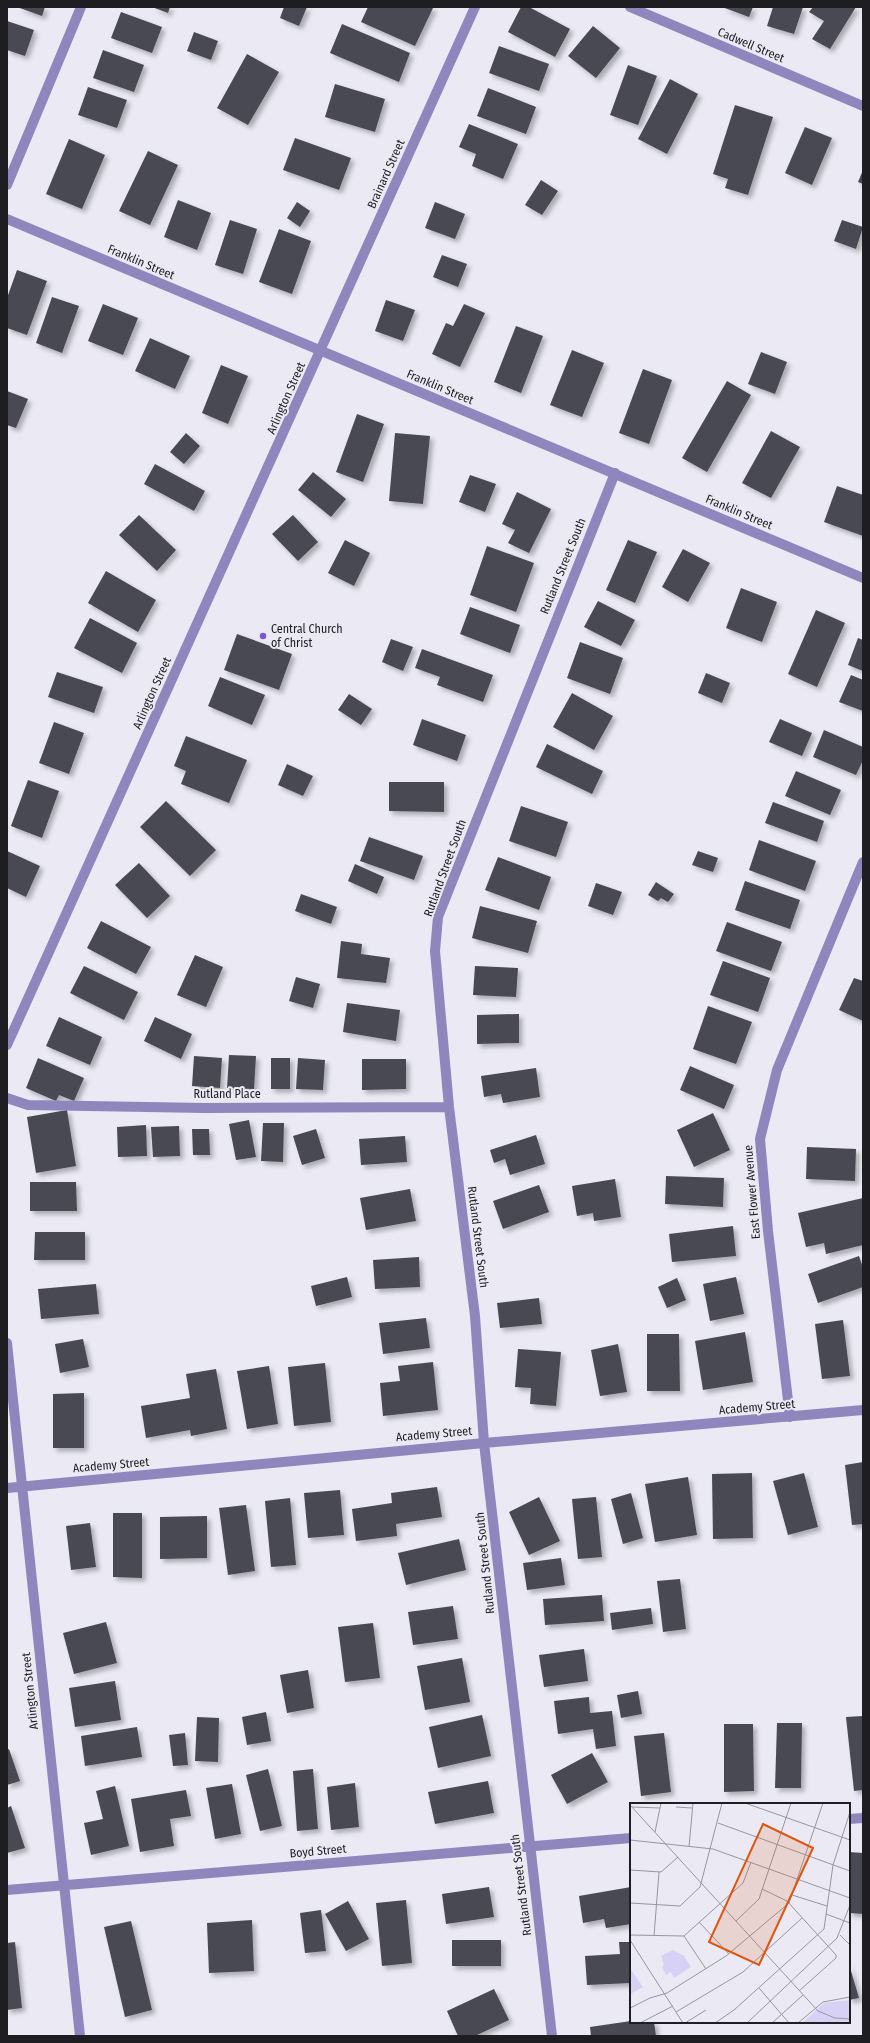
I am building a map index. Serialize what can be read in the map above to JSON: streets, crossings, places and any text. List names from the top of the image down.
{
  "streets": {
    "street": [
      "Cadwell Street",
      "Brainard Street",
      "Franklin Street",
      "Arlington Street",
      "Rutland Street South",
      "Rutland Place",
      "East Flower Avenue",
      "Academy Street",
      "Boyd Street"
    ]
  },
  "crossings": [
    ["Brainard Street", "Franklin Street"],
    ["Brainard Street", "Arlington Street"],
    ["Franklin Street", "Arlington Street"],
    ["Franklin Street", "Rutland Street South"],
    ["Arlington Street", "Academy Street"],
    ["Arlington Street", "Boyd Street"],
    ["Rutland Street South", "Rutland Place"],
    ["Rutland Street South", "Academy Street"],
    ["Rutland Street South", "Boyd Street"],
    ["East Flower Avenue", "Academy Street"]
  ],
  "places": ["Central Church of Christ"]
}
